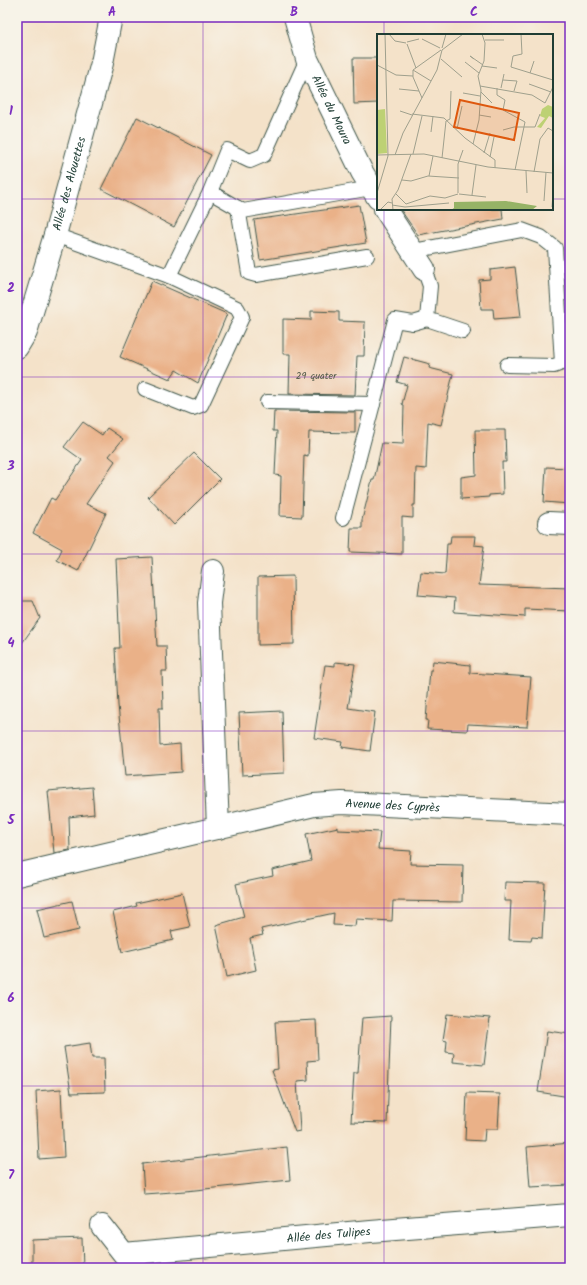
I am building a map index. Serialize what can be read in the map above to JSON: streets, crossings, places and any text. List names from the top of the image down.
{
  "streets": {
    "street": [
      "Allée du Moura",
      "Allée des Alouettes",
      "Avenue des Cyprès",
      "Allée des Tulipes"
    ]
  },
  "house_numbers": ["29 quater"],
  "grid": {
    "columns": ["A", "B", "C"],
    "rows": [
      "1",
      "2",
      "3",
      "4",
      "5",
      "6",
      "7"
    ]
  }
}
